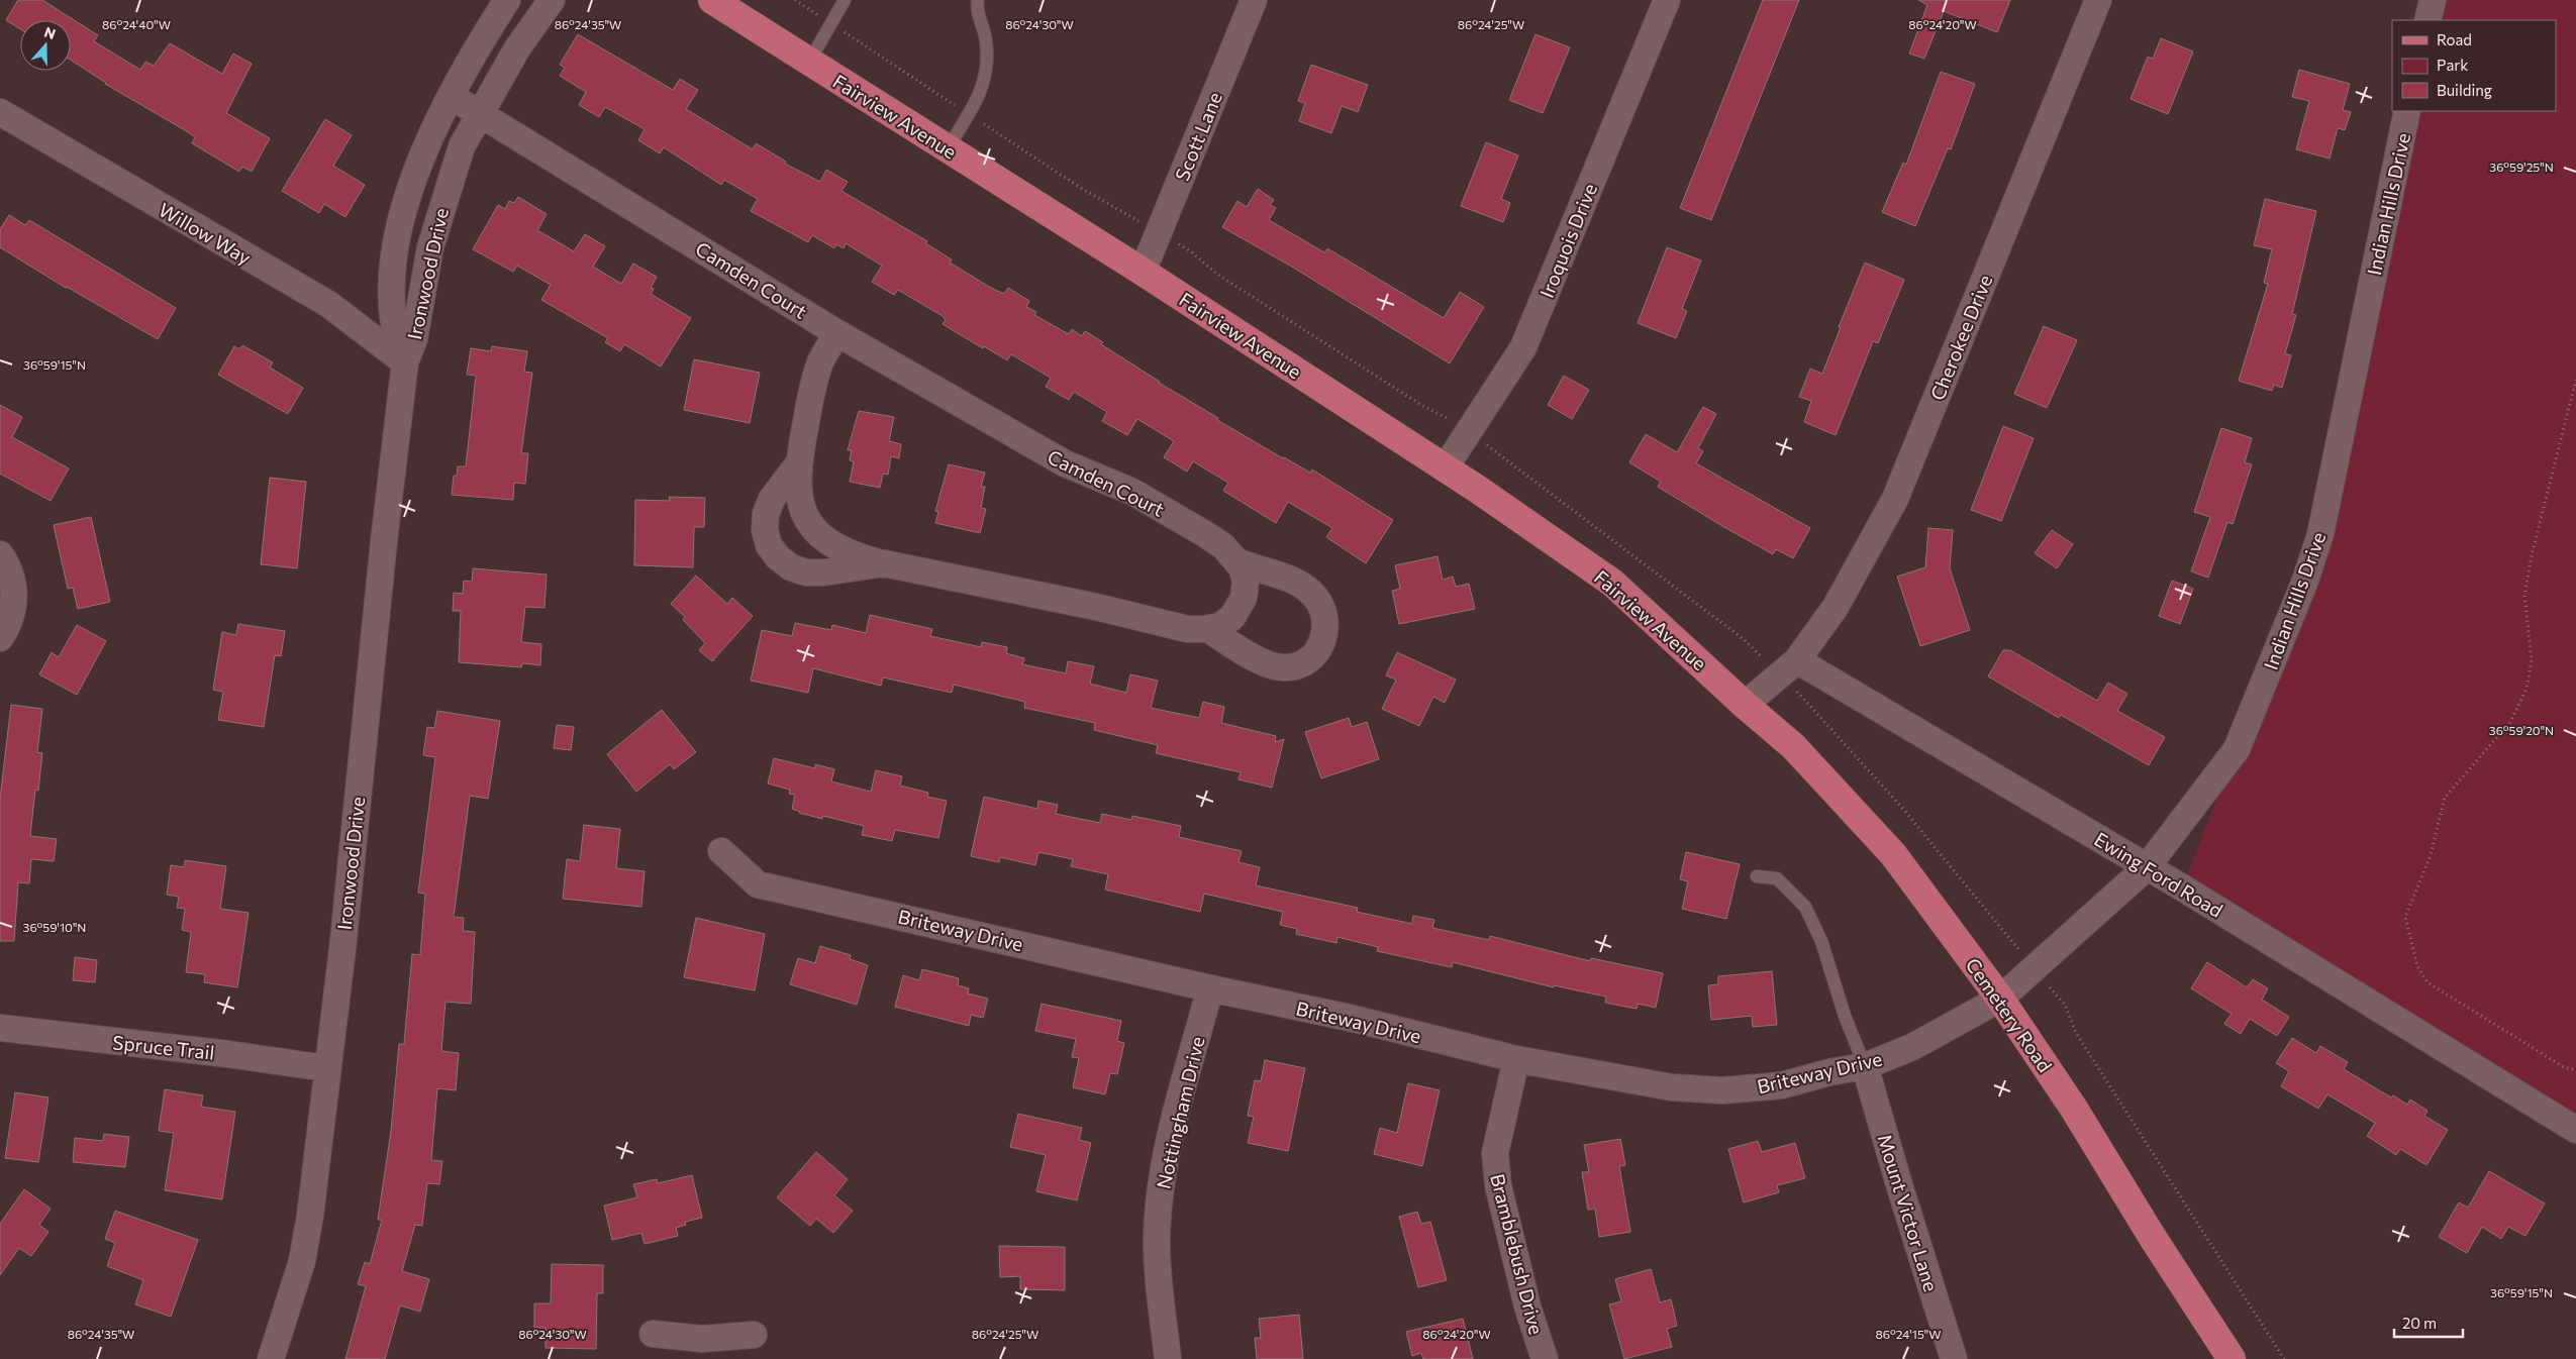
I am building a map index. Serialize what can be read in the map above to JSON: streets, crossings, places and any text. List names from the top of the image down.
{
  "streets": {
    "main road": ["Fairview Avenue", "Cemetery Road"],
    "street": [
      "Scott Lane",
      "Indian Hills Drive",
      "Willow Way",
      "Iroquois Drive",
      "Ironwood Drive",
      "Camden Court",
      "Cherokee Drive",
      "Ewing Ford Road",
      "Briteway Drive",
      "Spruce Trail",
      "Nottingham Drive",
      "Mount Victor Lane",
      "Bramblebush Drive"
    ]
  },
  "crossings": [
    ["Fairview Avenue", "Scott Lane"],
    ["Fairview Avenue", "Iroquois Drive"],
    ["Fairview Avenue", "Cemetery Road"],
    ["Indian Hills Drive", "Ewing Ford Road"],
    ["Indian Hills Drive", "Briteway Drive"],
    ["Indian Hills Drive", "Cemetery Road"],
    ["Willow Way", "Ironwood Drive"],
    ["Ironwood Drive", "Camden Court"],
    ["Ironwood Drive", "Spruce Trail"],
    ["Cherokee Drive", "Ewing Ford Road"],
    ["Briteway Drive", "Cemetery Road"],
    ["Briteway Drive", "Nottingham Drive"],
    ["Briteway Drive", "Mount Victor Lane"],
    ["Briteway Drive", "Bramblebush Drive"]
  ],
  "legend": ["Road", "Park", "Building"],
  "scale_bar": "20 m",
  "north": "top",
  "coordinates": [
    "86°24'40\"W",
    "86°24'35\"W",
    "86°24'25\"W",
    "86°24'30\"W",
    "86°24'20\"W",
    "36°59'25\"N",
    "36°59'15\"N",
    "36°59'20\"N",
    "36°59'10\"N",
    "86°24'15\"W"
  ]
}
